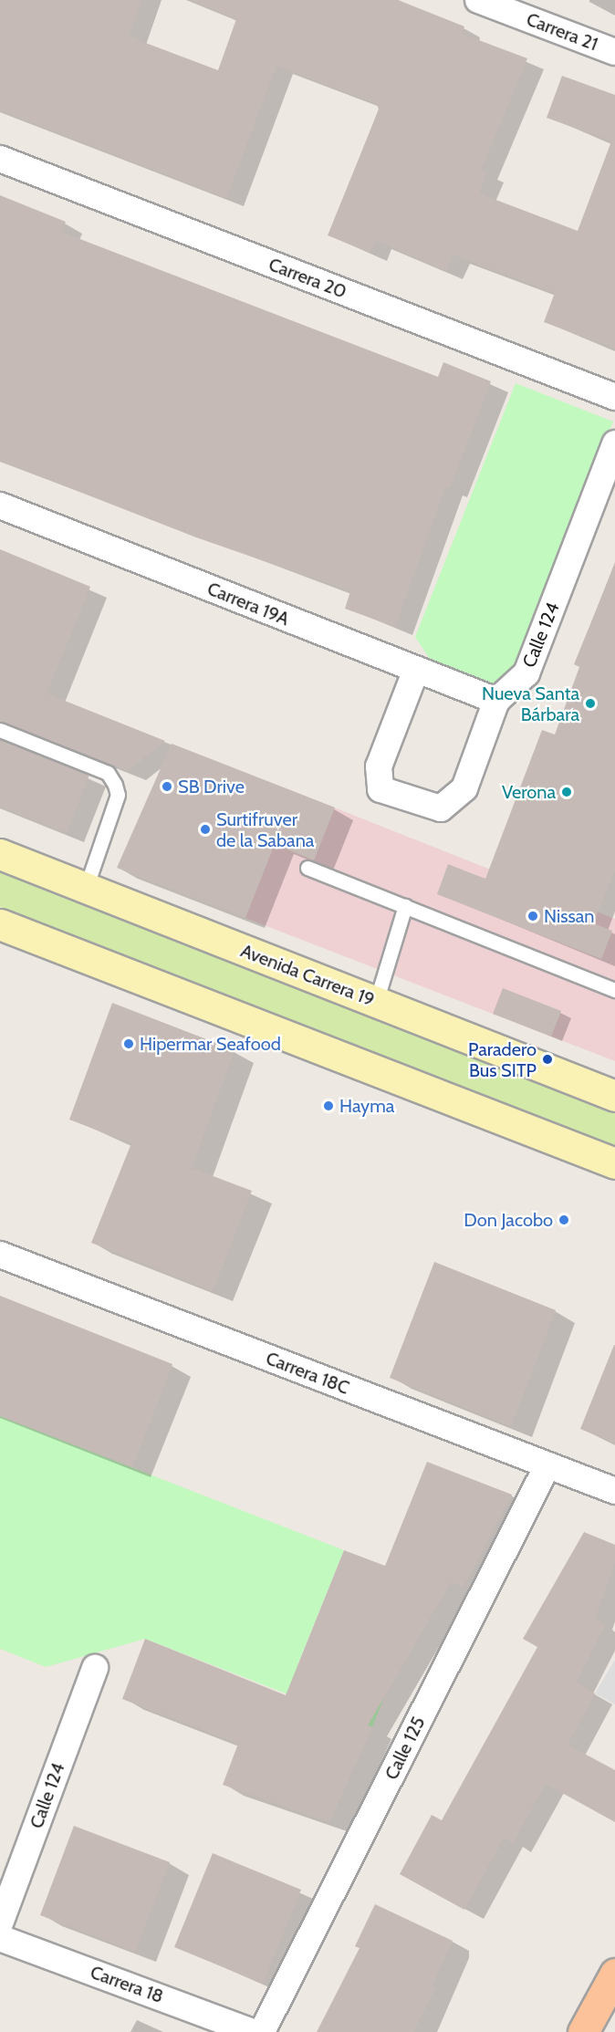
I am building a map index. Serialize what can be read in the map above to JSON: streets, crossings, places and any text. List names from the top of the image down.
{
  "streets": {
    "main road": ["Avenida Carrera 19"],
    "street": [
      "Carrera 21",
      "Carrera 20",
      "Carrera 19A",
      "Calle 124",
      "Carrera 18C",
      "Calle 125",
      "Carrera 18"
    ]
  },
  "crossings": [
    ["Carrera 19A", "Calle 124"],
    ["Carrera 18C", "Calle 125"]
  ],
  "places": [
    "Nueva Santa Bárbara",
    "SB Drive",
    "Verona",
    "Surtifruver de la Sabana",
    "Nissan",
    "Hipermar Seafood",
    "Paradero Bus SITP",
    "Hayma",
    "Don Jacobo"
  ]
}
